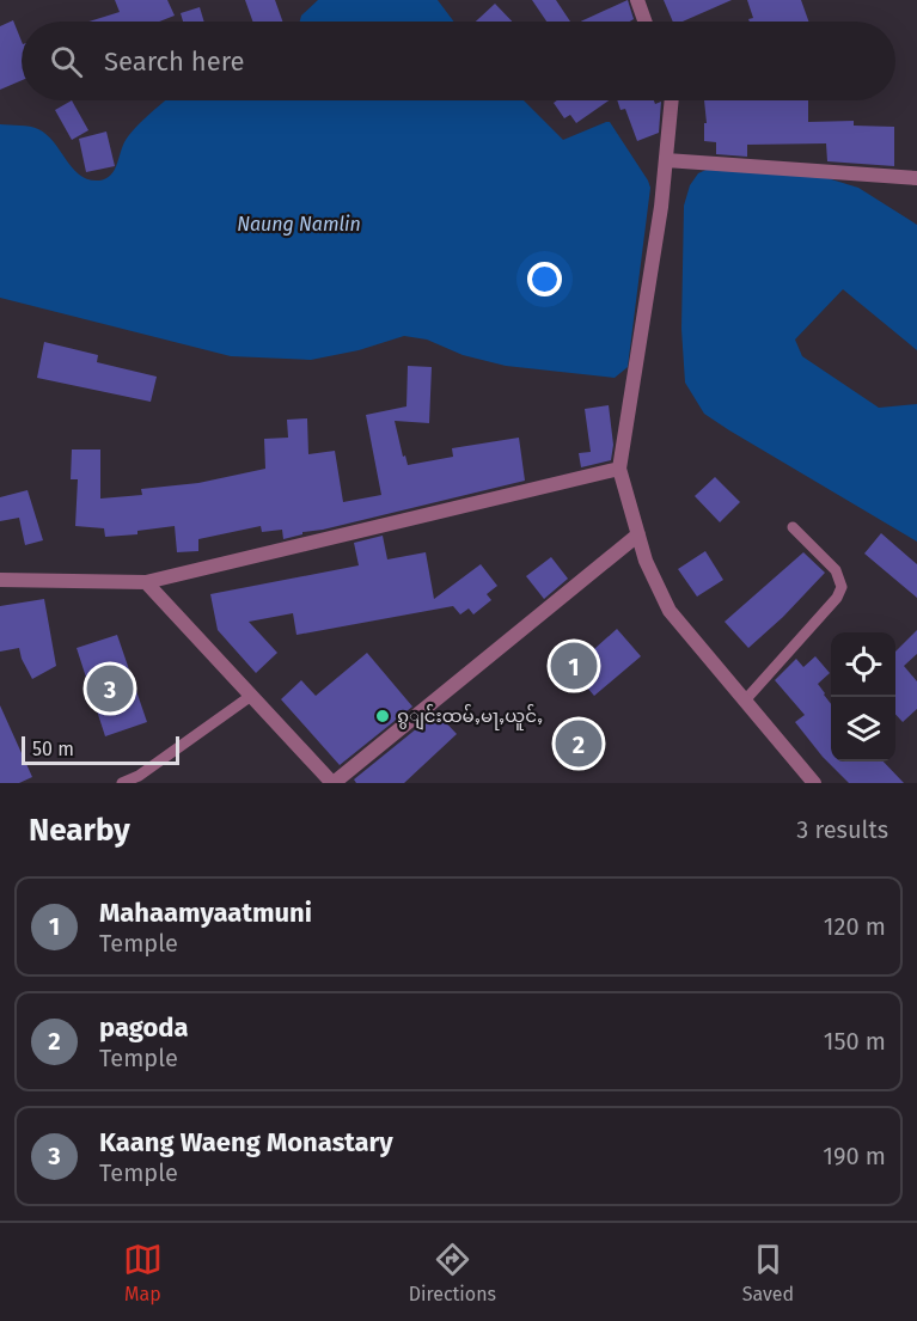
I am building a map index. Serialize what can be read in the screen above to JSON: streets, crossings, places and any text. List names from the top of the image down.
{
  "water": ["Naung Namlin"],
  "places": ["ၵွျင်းထမ်ႇမႃႇယူင်ႇ"],
  "scale_bar": "50 m",
  "page": {
    "search": "Search here",
    "pins": ["1", "3", "2"],
    "scale": "50 m",
    "heading": ["Nearby", "3 results"],
    "list": [
      {
        "mark": "1",
        "name": "Mahaamyaatmuni",
        "note": "Temple",
        "value": "120 m"
      },
      {
        "mark": "2",
        "name": "pagoda",
        "note": "Temple",
        "value": "150 m"
      },
      {
        "mark": "3",
        "name": "Kaang Waeng Monastary",
        "note": "Temple",
        "value": "190 m"
      }
    ],
    "nav": ["Map", "Directions", "Saved"]
  }
}
